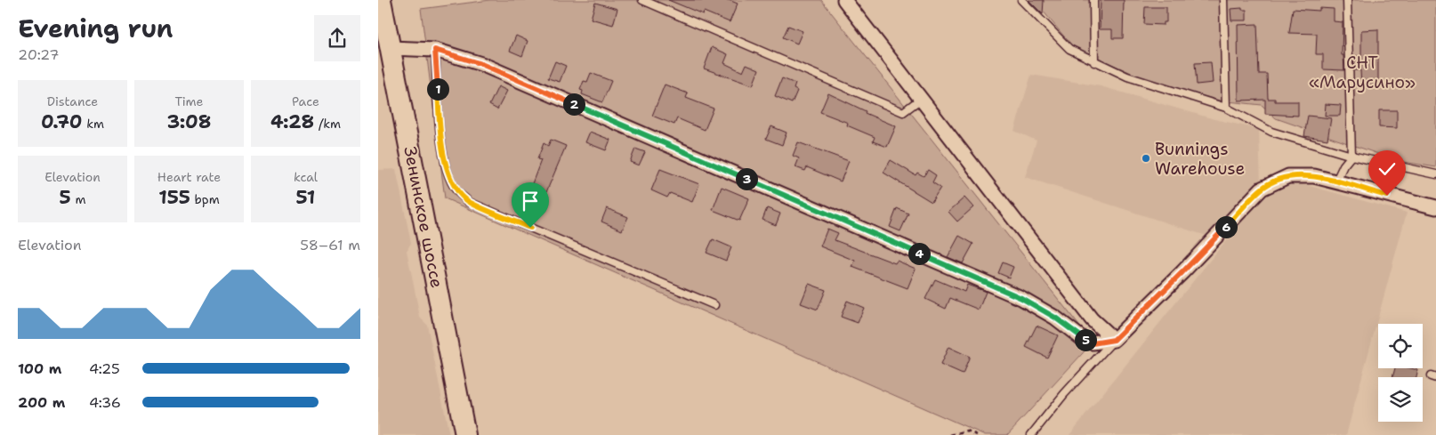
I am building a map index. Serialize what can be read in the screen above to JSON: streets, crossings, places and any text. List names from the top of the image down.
{
  "streets": {
    "main road": ["Зенинское шоссе"]
  },
  "parks": ["СНТ «Марусино»"],
  "places": ["Bunnings Warehouse"],
  "page": {
    "heading": ["Evening run", "20:27"],
    "stats": [
      ["Distance", "0.70 km"],
      ["Time", "3:08"],
      ["Pace", "4:28 /km"],
      ["Elevation", "5 m"],
      ["Heart rate", "155 bpm"],
      ["kcal", "51"]
    ],
    "pins": [
      "1",
      "2",
      "3",
      "6",
      "4",
      "5"
    ],
    "chart": ["Elevation", "58–61 m"],
    "list": [
      {
        "name": "100 m",
        "note": "4:25"
      },
      {
        "name": "200 m",
        "note": "4:36"
      }
    ]
  }
}
